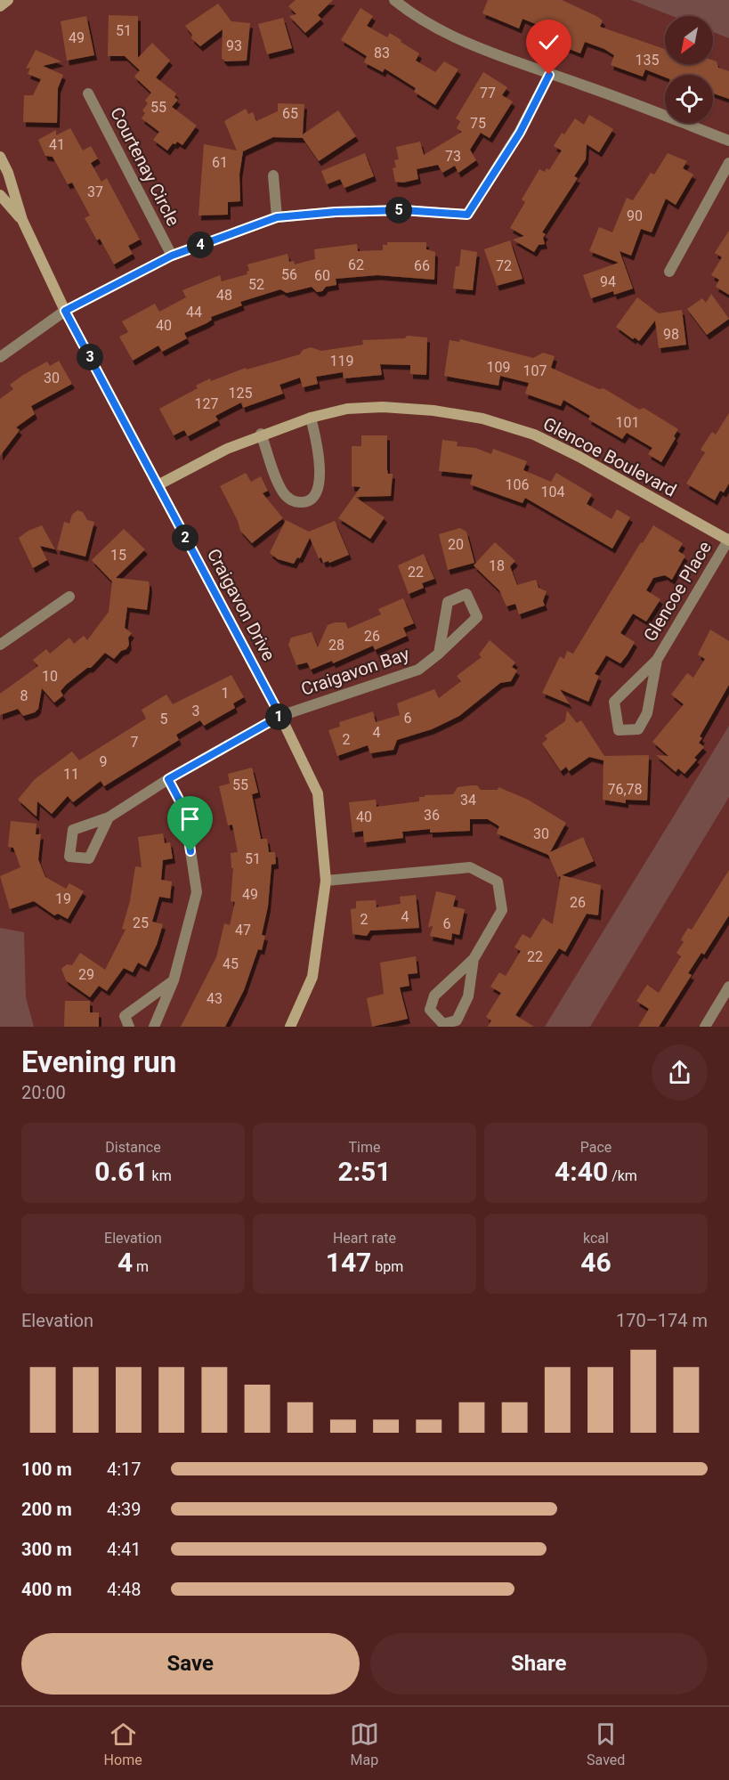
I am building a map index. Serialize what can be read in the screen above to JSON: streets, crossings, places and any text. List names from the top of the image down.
{
  "streets": {
    "street": [
      "Courtenay Circle",
      "Glencoe Boulevard",
      "Glencoe Place",
      "Craigavon Drive",
      "Craigavon Bay"
    ]
  },
  "crossings": [
    ["Glencoe Boulevard", "Glencoe Place"],
    ["Glencoe Boulevard", "Craigavon Drive"],
    ["Craigavon Drive", "Craigavon Bay"]
  ],
  "house_numbers": [
    "51",
    "49",
    "93",
    "83",
    "135",
    "77",
    "55",
    "65",
    "75",
    "41",
    "73",
    "61",
    "37",
    "90",
    "62",
    "66",
    "72",
    "56",
    "60",
    "94",
    "52",
    "48",
    "44",
    "40",
    "98",
    "119",
    "109",
    "107",
    "30",
    "125",
    "127",
    "101",
    "106",
    "104",
    "20",
    "15",
    "18",
    "22",
    "26",
    "28",
    "10",
    "1",
    "8",
    "3",
    "6",
    "5",
    "4",
    "2",
    "7",
    "9",
    "11",
    "55",
    "76,78",
    "34",
    "36",
    "40",
    "30",
    "51",
    "49",
    "19",
    "26",
    "4",
    "2",
    "25",
    "6",
    "47",
    "22",
    "45",
    "29",
    "43"
  ],
  "north": "bottom left",
  "page": {
    "pins": [
      "5",
      "4",
      "3",
      "2",
      "1"
    ],
    "heading": ["Evening run", "20:00"],
    "stats": [
      ["Distance", "0.61 km"],
      ["Time", "2:51"],
      ["Pace", "4:40 /km"],
      ["Elevation", "4 m"],
      ["Heart rate", "147 bpm"],
      ["kcal", "46"]
    ],
    "chart": ["Elevation", "170–174 m"],
    "list": [
      {
        "name": "100 m",
        "note": "4:17"
      },
      {
        "name": "200 m",
        "note": "4:39"
      },
      {
        "name": "300 m",
        "note": "4:41"
      },
      {
        "name": "400 m",
        "note": "4:48"
      }
    ],
    "buttons": ["Save", "Share"],
    "tabs": ["Home", "Map", "Saved"]
  }
}
